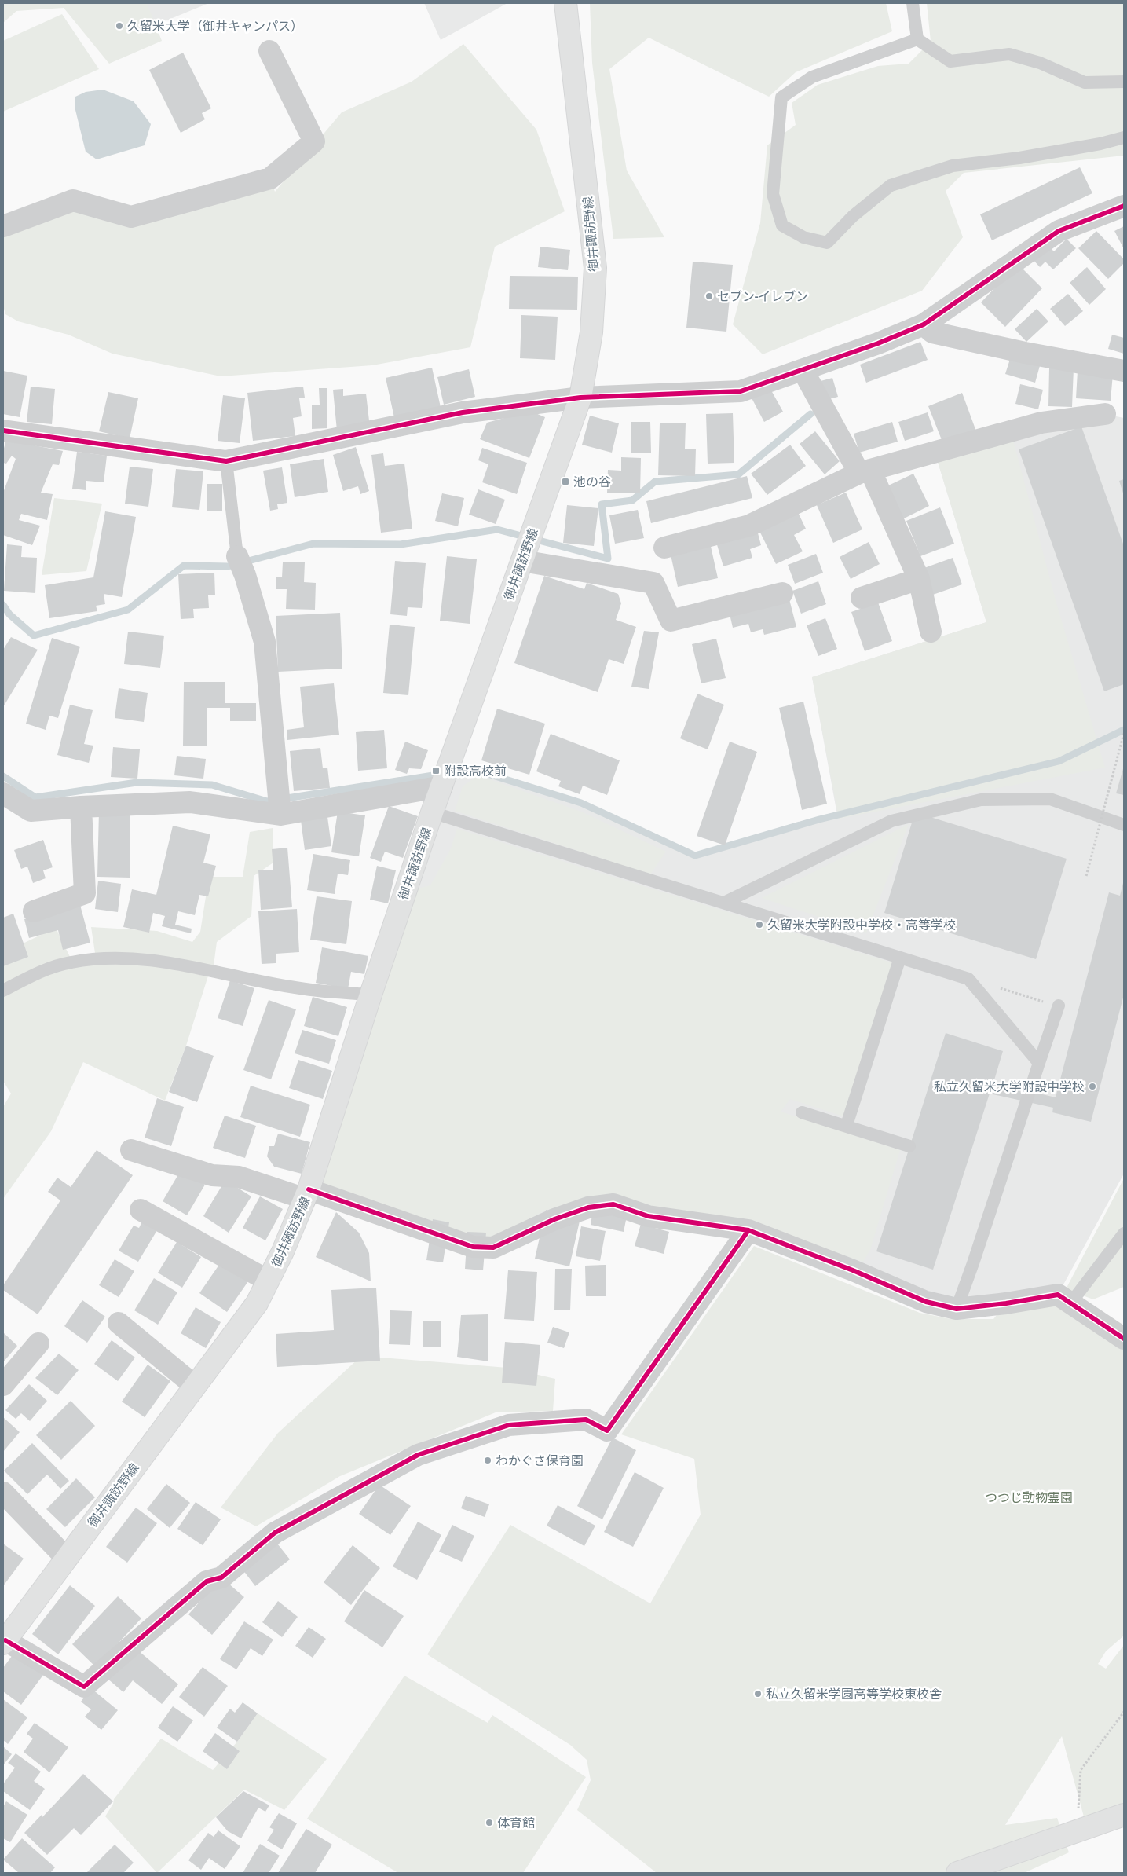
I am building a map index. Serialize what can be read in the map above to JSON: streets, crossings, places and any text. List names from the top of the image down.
{
  "streets": {
    "main road": ["御井諏訪野線"]
  },
  "parks": ["つつじ動物霊園"],
  "places": {
    "other": [
      "久留米大学（御井キャンパス）",
      "セブン-イレブン",
      "久留米大学附設中学校・高等学校",
      "私立久留米大学附設中学校",
      "わかぐさ保育園",
      "私立久留米学園高等学校東校舎",
      "体育館"
    ],
    "transit": ["池の谷", "附設高校前"]
  }
}
